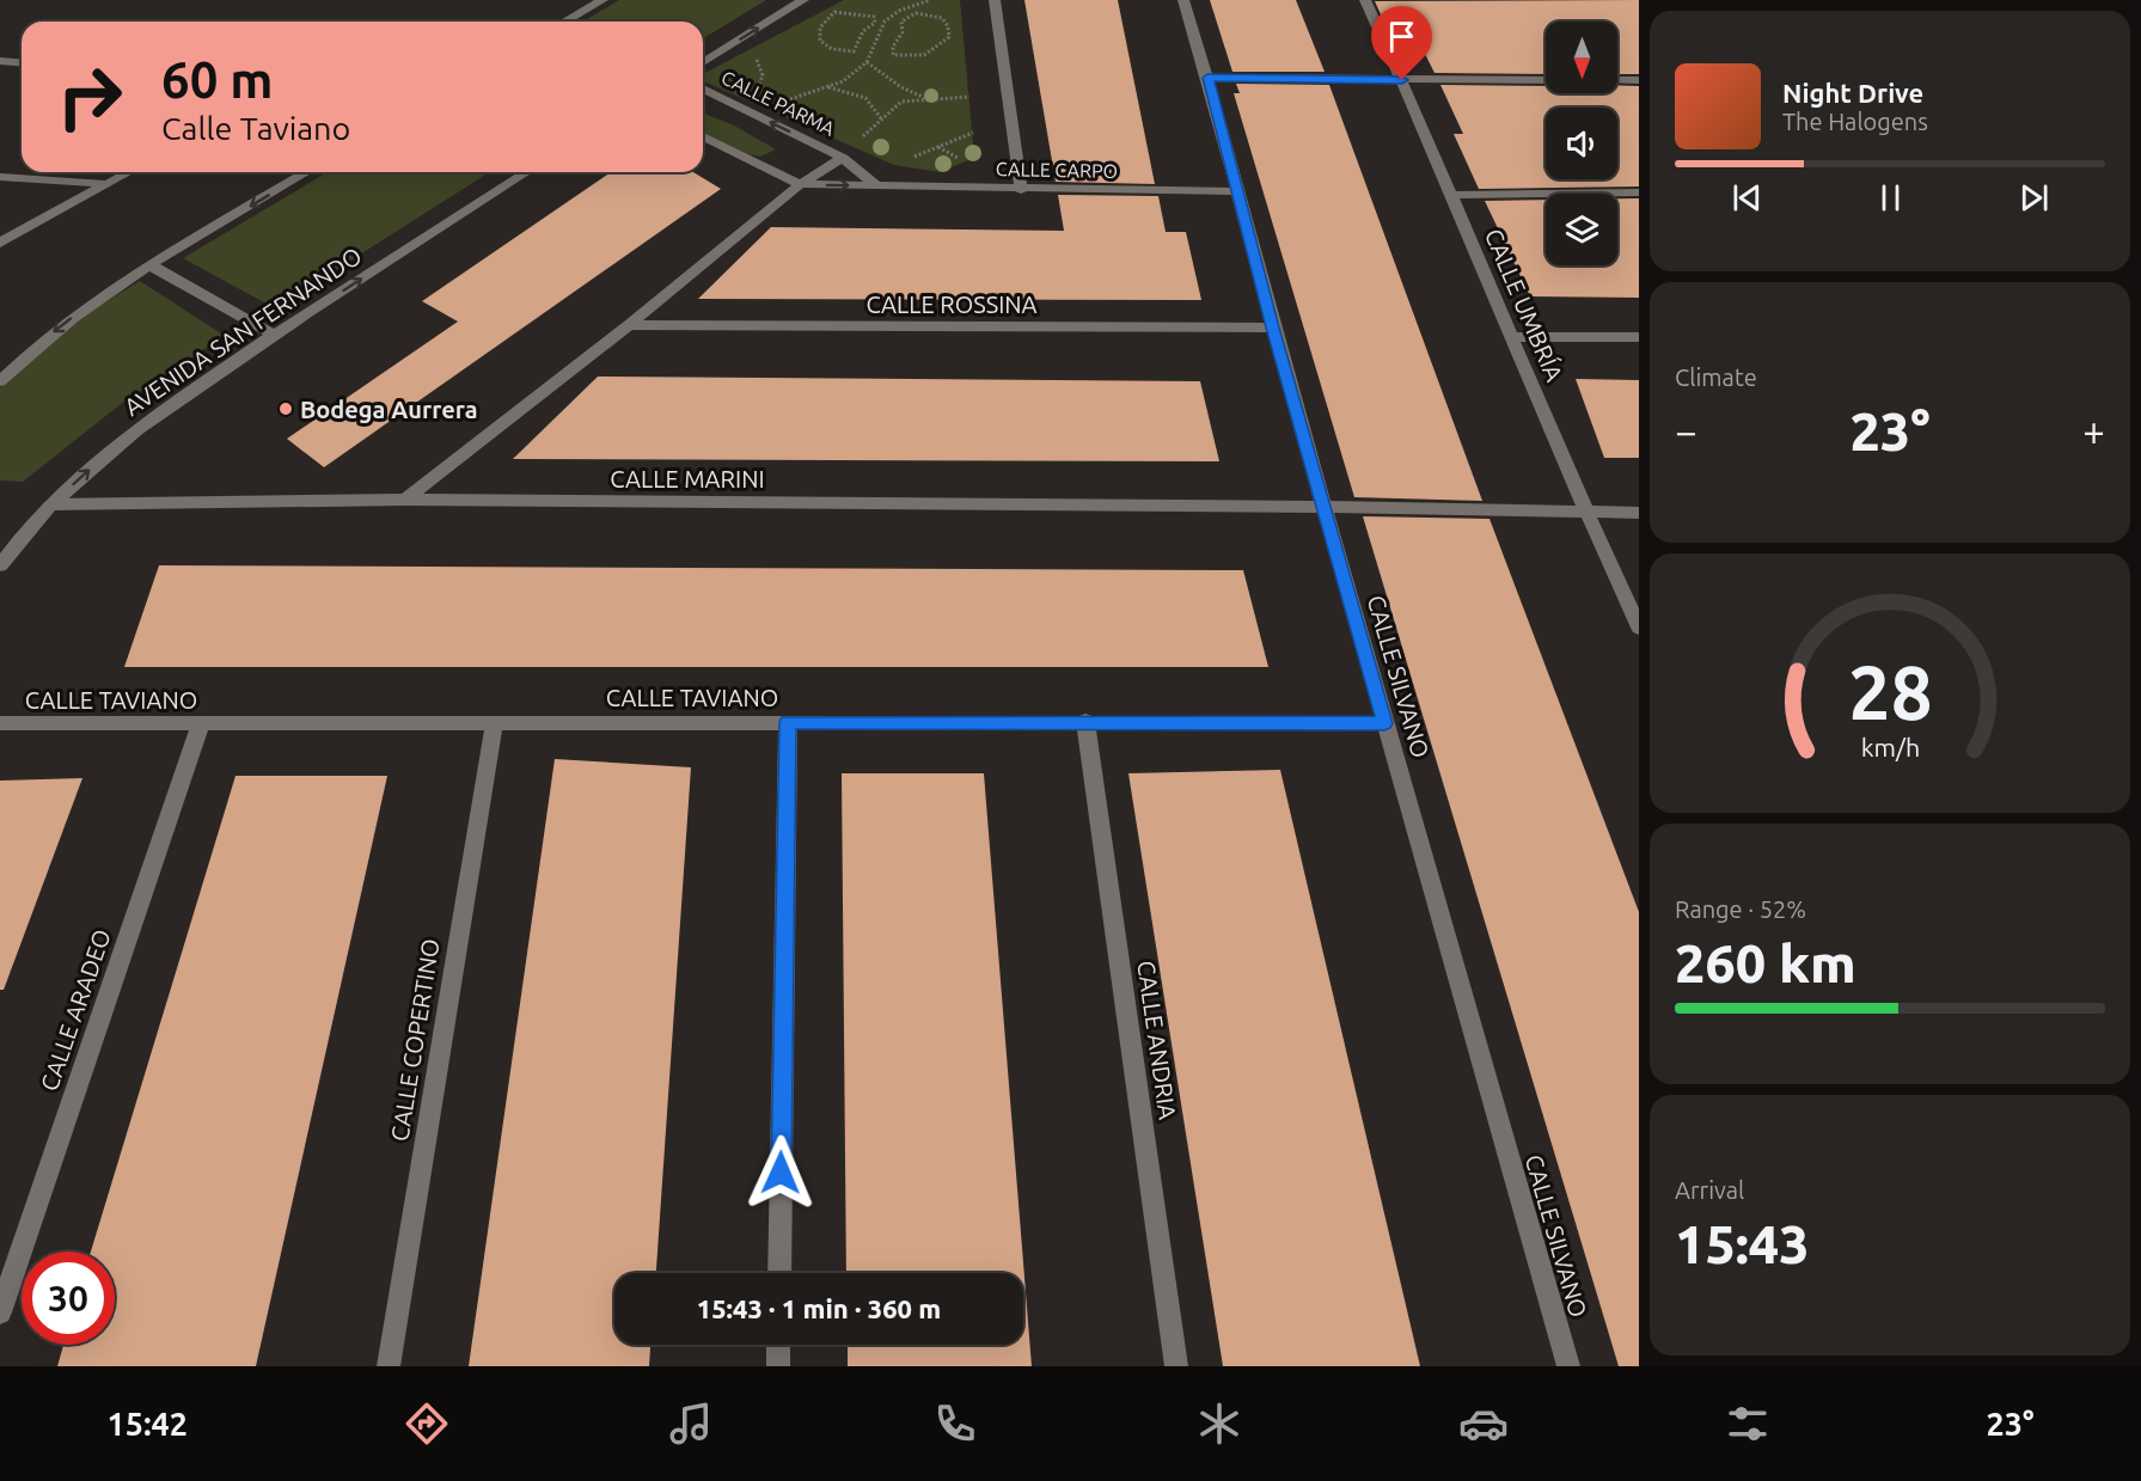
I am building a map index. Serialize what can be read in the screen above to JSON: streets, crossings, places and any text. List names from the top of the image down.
{
  "streets": {
    "street": [
      "CALLE PARMA",
      "CALLE CARPO",
      "CALLE ROSSINA",
      "CALLE UMBRÍA",
      "AVENIDA SAN FERNANDO",
      "CALLE MARINI",
      "CALLE SILVANO",
      "CALLE TAVIANO",
      "CALLE ARADEO",
      "CALLE COPERTINO",
      "CALLE ANDRIA"
    ]
  },
  "crossings": [
    ["CALLE CARPO", "CALLE SILVANO"],
    ["CALLE ROSSINA", "CALLE SILVANO"],
    ["CALLE UMBRÍA", "CALLE MARINI"],
    ["AVENIDA SAN FERNANDO", "CALLE MARINI"],
    ["CALLE MARINI", "CALLE SILVANO"],
    ["CALLE SILVANO", "CALLE TAVIANO"],
    ["CALLE TAVIANO", "CALLE ARADEO"],
    ["CALLE TAVIANO", "CALLE COPERTINO"],
    ["CALLE TAVIANO", "CALLE ANDRIA"]
  ],
  "places": ["Bodega Aurrera"],
  "north": "bottom",
  "page": {
    "turn": ["60 m", "Calle Taviano"],
    "song": ["Night Drive", "The Halogens"],
    "tile": [
      "Climate",
      ["Range · 52%", "260 km"],
      ["Arrival", "15:43"]
    ],
    "heat": ["−", "23°", "+"],
    "limit": "30",
    "trip": "15:43 · 1 min · 360 m",
    "tabs": ["15:42", "23°"],
    "gauge": ["28", "km/h"]
  }
}
